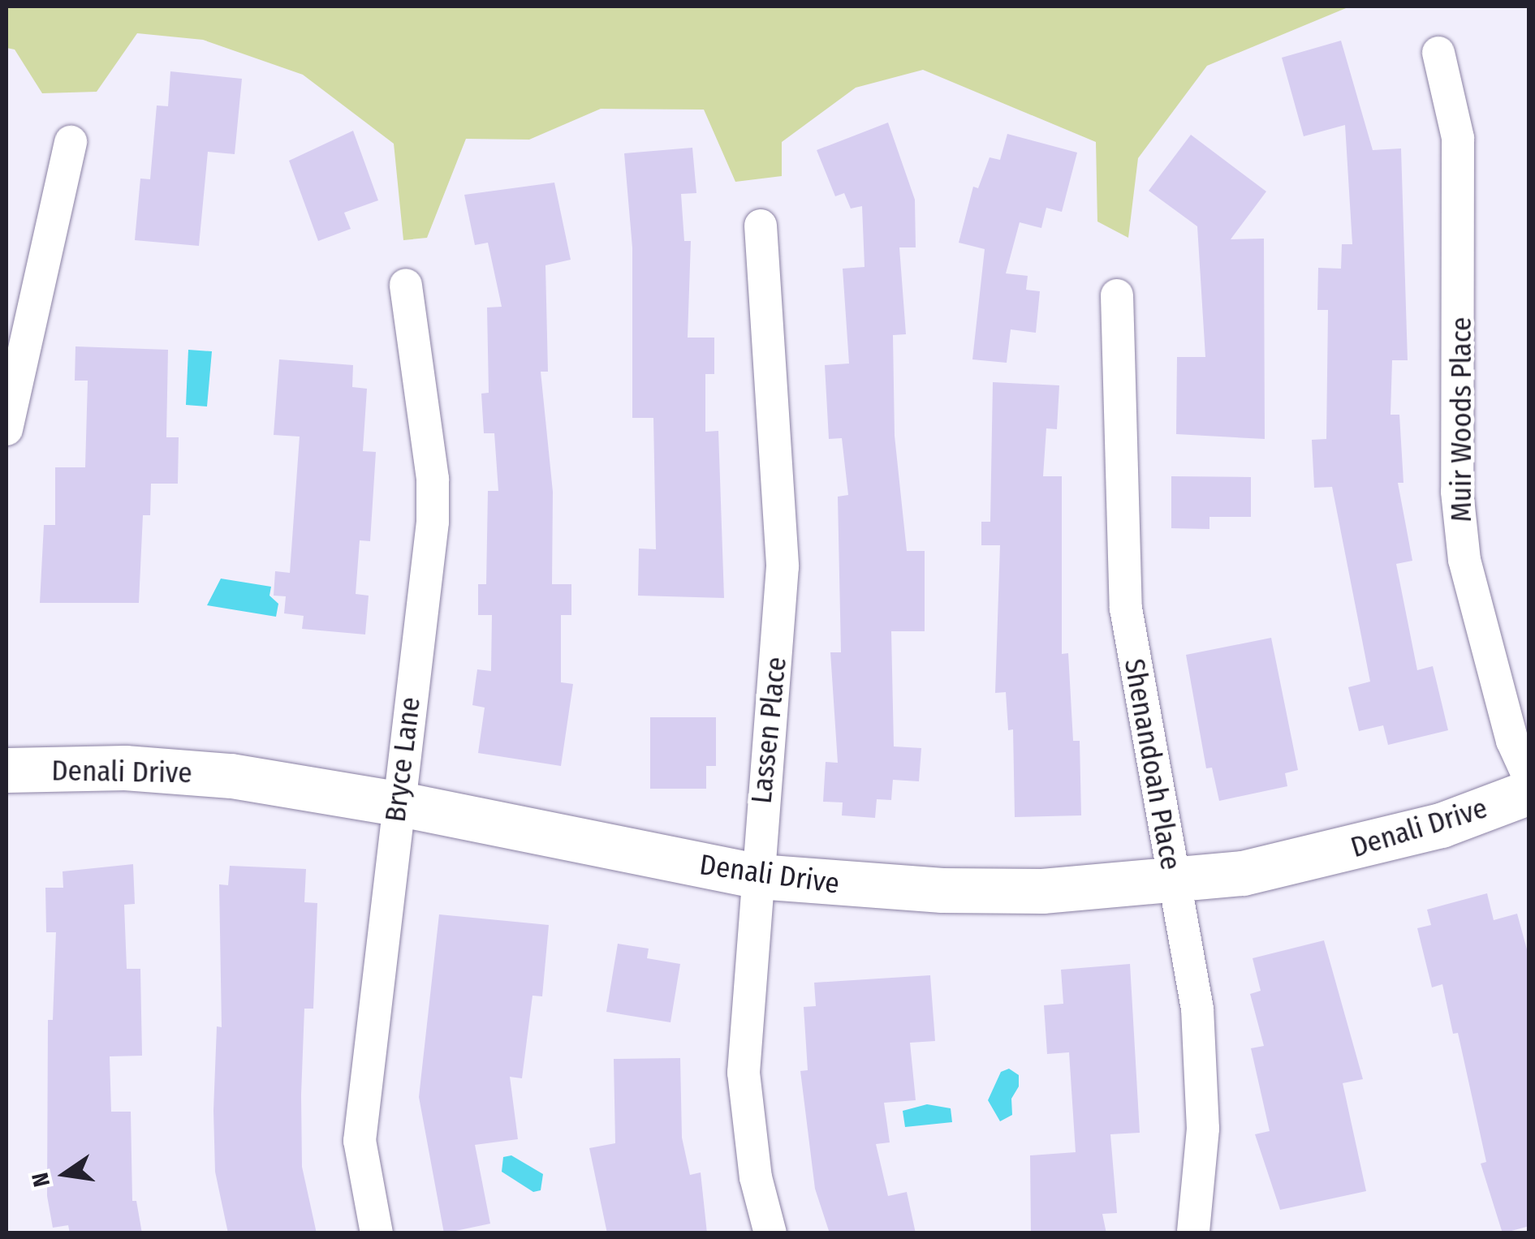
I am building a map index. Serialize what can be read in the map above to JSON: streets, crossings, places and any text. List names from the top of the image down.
{
  "streets": {
    "street": [
      "Muir Woods Place",
      "Lassen Place",
      "Bryce Lane",
      "Shenandoah Place",
      "Denali Drive"
    ]
  },
  "crossings": [
    ["Lassen Place", "Denali Drive"],
    ["Bryce Lane", "Denali Drive"],
    ["Shenandoah Place", "Denali Drive"]
  ],
  "north": "left"
}
